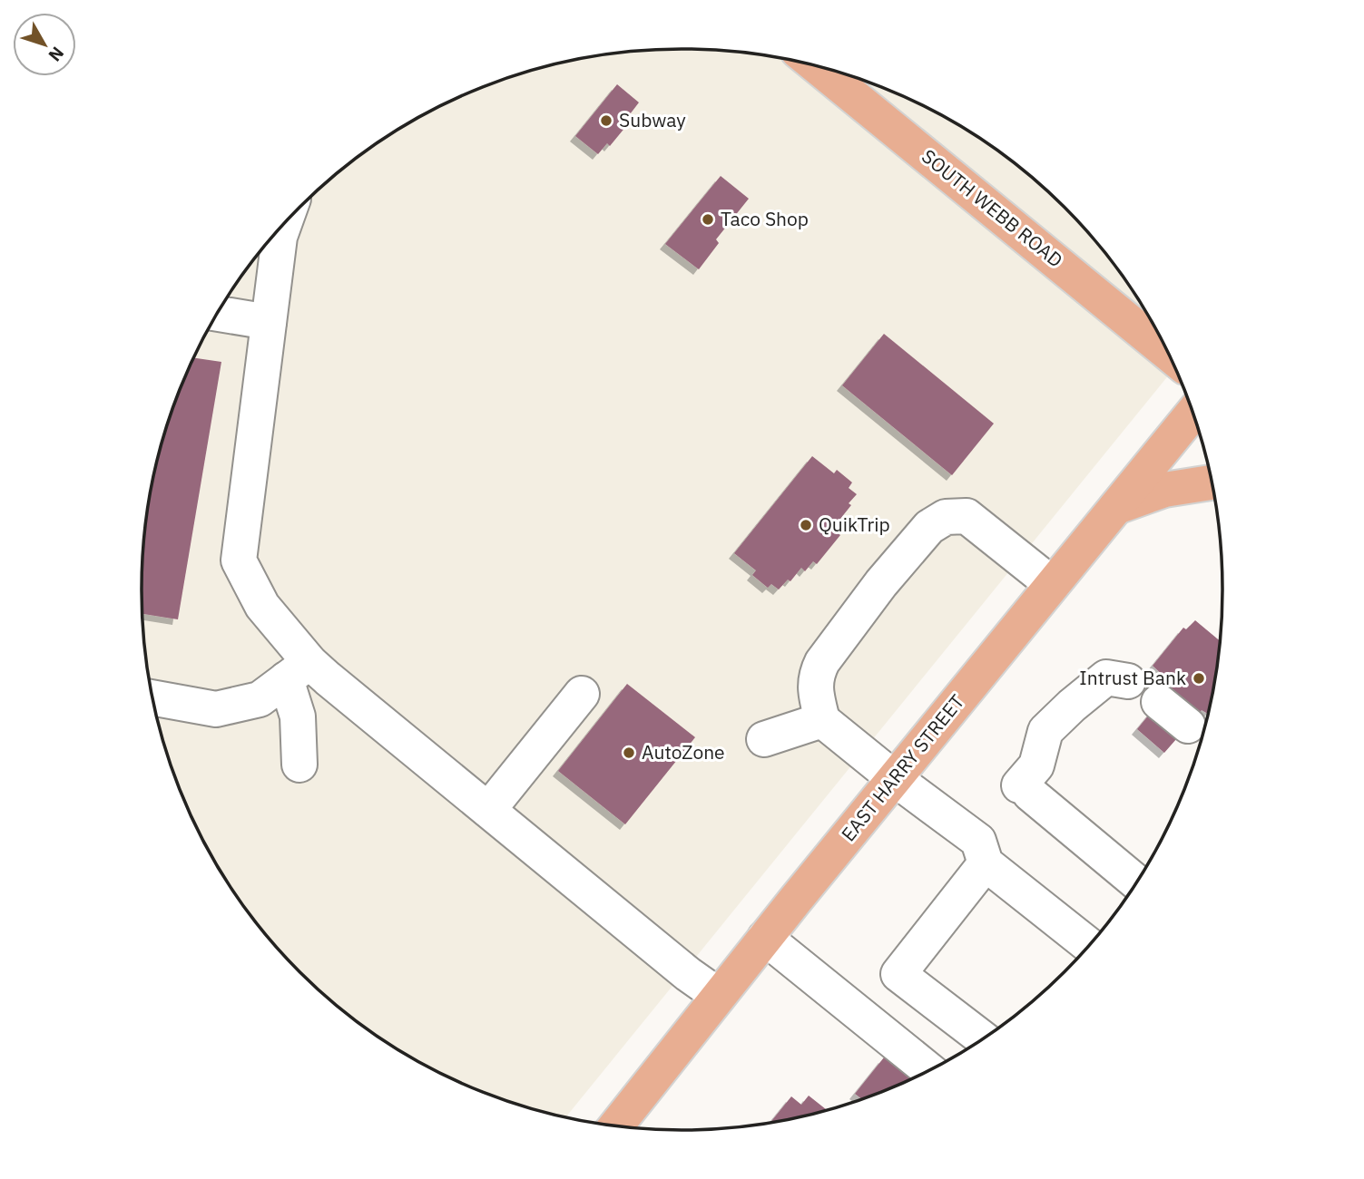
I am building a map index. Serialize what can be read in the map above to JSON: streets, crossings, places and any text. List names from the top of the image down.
{
  "streets": {
    "main road": ["SOUTH WEBB ROAD", "EAST HARRY STREET"]
  },
  "places": [
    "Subway",
    "Taco Shop",
    "QuikTrip",
    "Intrust Bank",
    "AutoZone"
  ],
  "north": "bottom right"
}
